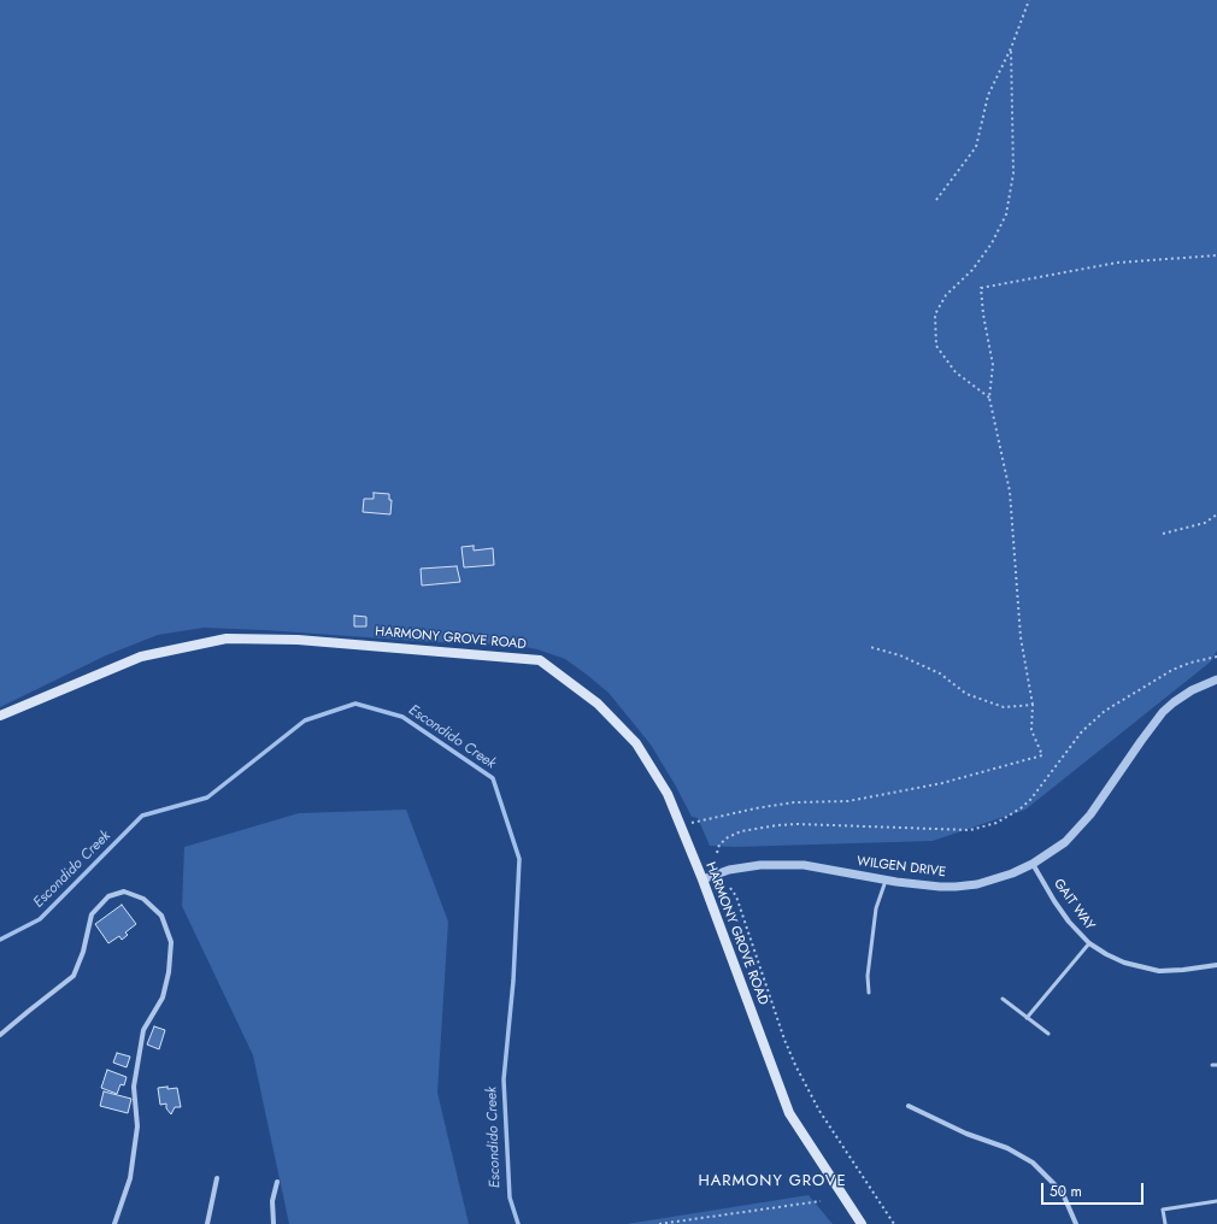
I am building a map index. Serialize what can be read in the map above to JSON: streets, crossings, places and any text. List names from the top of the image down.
{
  "streets": {
    "main road": ["HARMONY GROVE ROAD"],
    "street": ["WILGEN DRIVE", "GAIT WAY"]
  },
  "crossings": [
    ["HARMONY GROVE ROAD", "WILGEN DRIVE"],
    ["WILGEN DRIVE", "GAIT WAY"]
  ],
  "districts": ["HARMONY GROVE"],
  "water": ["Escondido Creek"],
  "scale_bar": "50 m"
}
